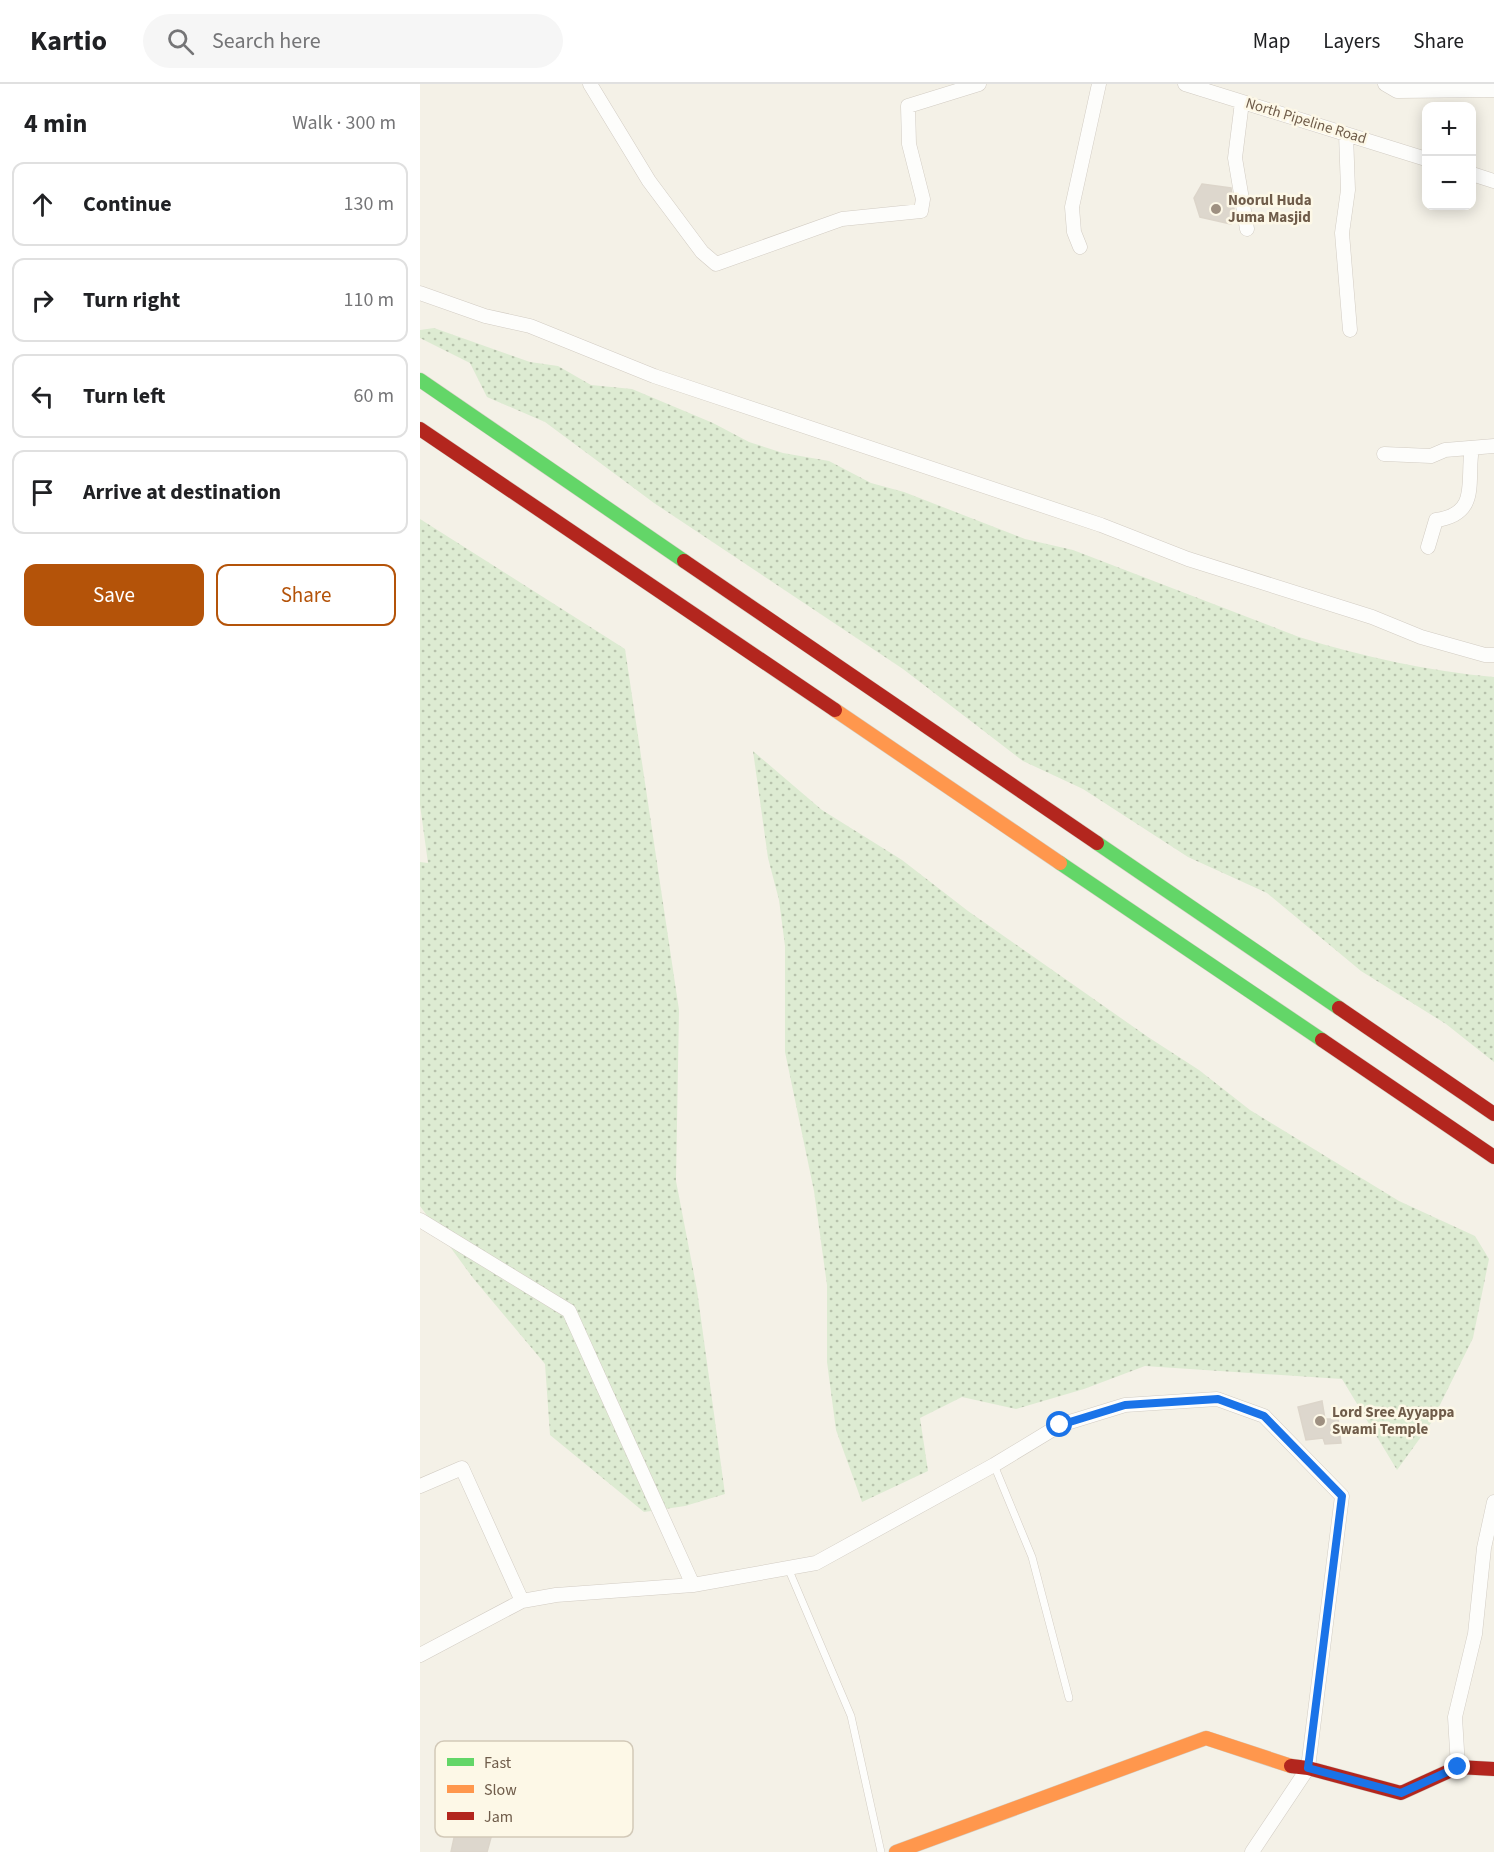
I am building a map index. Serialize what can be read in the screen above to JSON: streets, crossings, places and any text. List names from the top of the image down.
{
  "streets": {
    "street": ["North Pipeline Road"]
  },
  "places": ["Noorul Huda Juma Masjid", "Lord Sree Ayyappa Swami Temple"],
  "legend": ["Fast", "Slow", "Jam"],
  "page": {
    "header": "Kartio",
    "search": "Search here",
    "nav": ["Map", "Layers", "Share"],
    "heading": ["4 min", "Walk · 300 m"],
    "map_buttons": ["+", "−"],
    "list": [
      ["Continue", "130 m"],
      ["Turn right", "110 m"],
      ["Turn left", "60 m"],
      "Arrive at destination"
    ],
    "buttons": ["Save", "Share"]
  }
}
